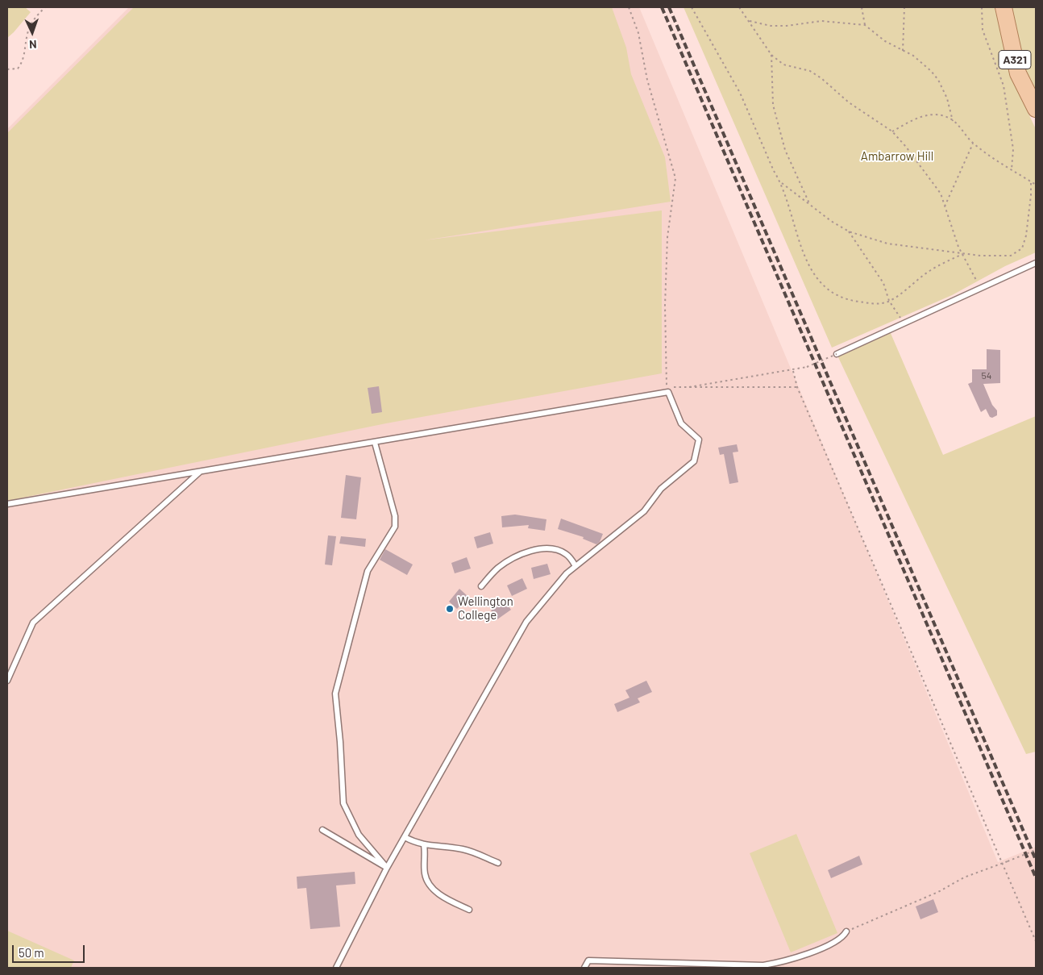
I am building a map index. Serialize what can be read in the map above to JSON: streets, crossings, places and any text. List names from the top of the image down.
{
  "streets": {
    "main road": ["A321"]
  },
  "parks": ["Ambarrow Hill"],
  "places": ["Wellington College"],
  "house_numbers": ["54"],
  "scale_bar": "50 m",
  "north": "bottom"
}
